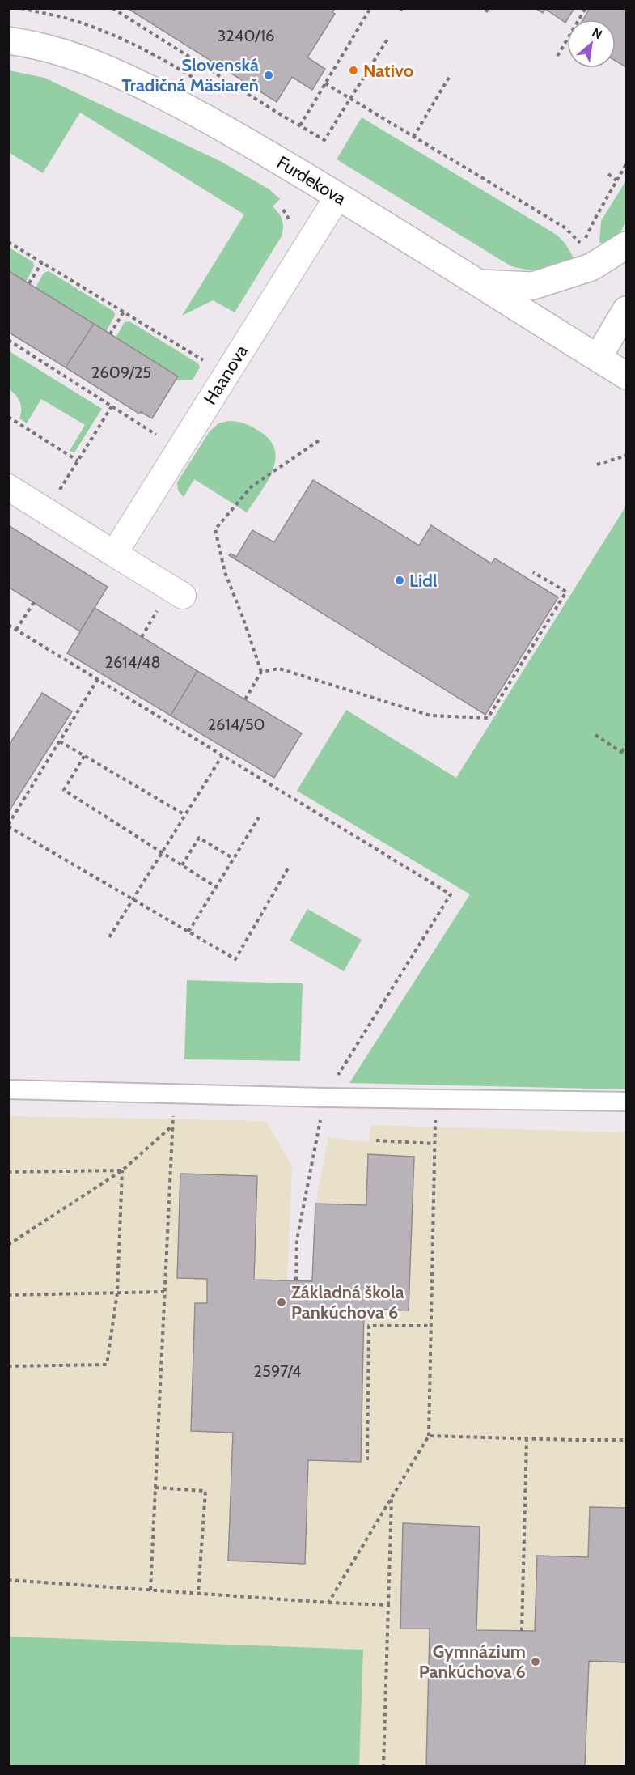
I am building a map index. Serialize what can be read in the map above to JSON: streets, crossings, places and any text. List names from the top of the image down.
{
  "streets": {
    "street": ["Furdekova", "Haanova"]
  },
  "crossings": [
    ["Furdekova", "Haanova"]
  ],
  "places": [
    "Nativo",
    "Slovenská Tradičná Mäsiareň",
    "Lidl",
    "Základná škola Pankúchova 6",
    "Gymnázium Pankúchova 6"
  ],
  "house_numbers": [
    "3240/16",
    "2609/25",
    "2614/48",
    "2614/50",
    "2597/4"
  ],
  "north": "top right"
}
